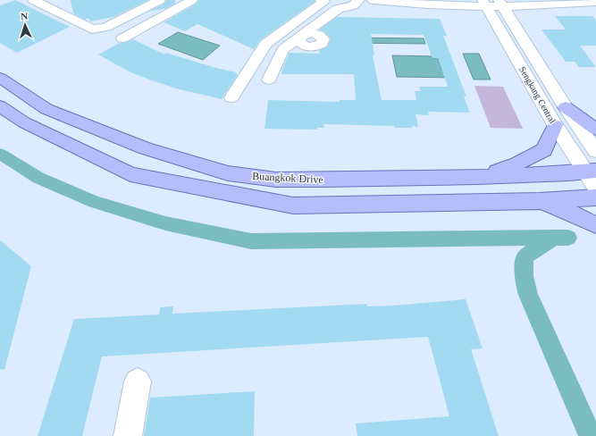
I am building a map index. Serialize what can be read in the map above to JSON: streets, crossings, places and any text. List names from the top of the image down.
{
  "streets": {
    "main road": ["Buangkok Drive"],
    "street": ["Sengkang Central"]
  },
  "crossings": [
    ["Sengkang Central", "Buangkok Drive"]
  ],
  "north": "top"
}
